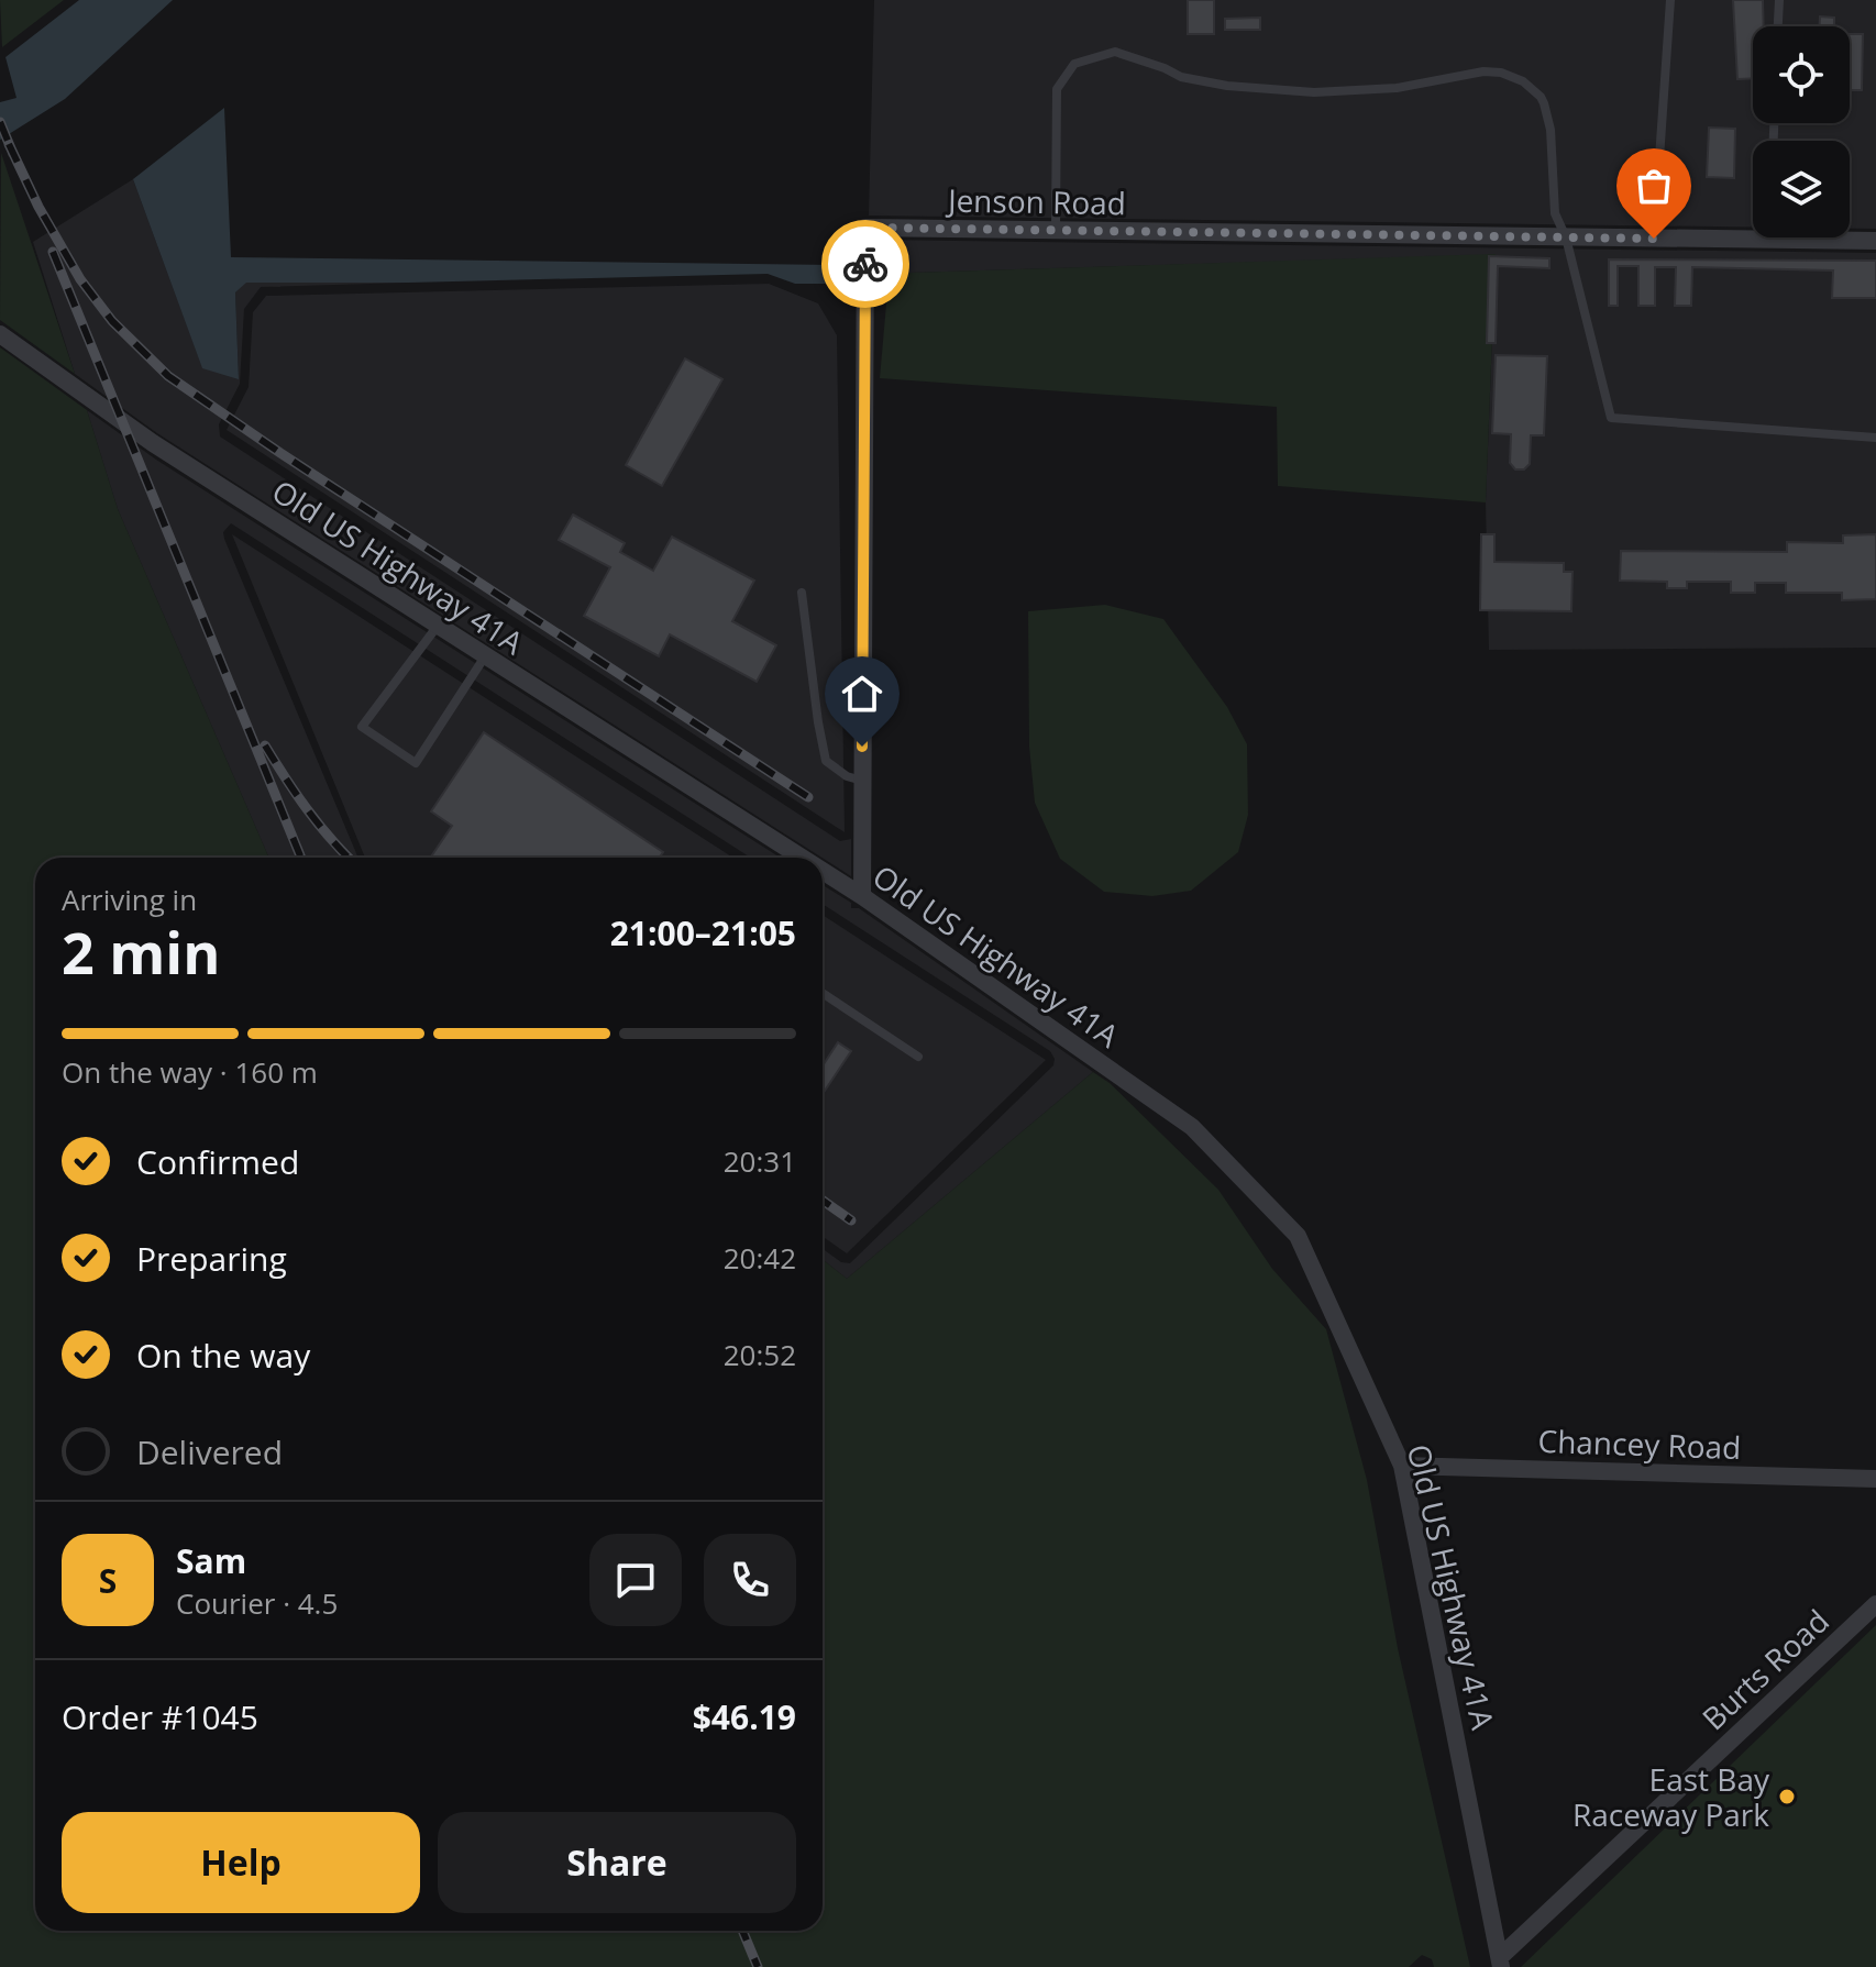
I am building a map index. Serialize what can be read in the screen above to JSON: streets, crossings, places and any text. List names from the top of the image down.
{
  "streets": {
    "street": [
      "Jenson Road",
      "Old US Highway 41A",
      "Chancey Road",
      "Burts Road"
    ]
  },
  "crossings": [
    ["Jenson Road", "Old US Highway 41A"],
    ["Old US Highway 41A", "Chancey Road"],
    ["Old US Highway 41A", "Burts Road"]
  ],
  "places": ["East Bay Raceway Park"],
  "page": {
    "heading": ["2 min", "Arriving in", "21:00–21:05"],
    "panel": [
      "Sam",
      "Courier · 4.5",
      "Order #1045",
      "$46.19"
    ],
    "bar": "On the way · 160 m",
    "list": [
      ["Confirmed", "20:31"],
      ["Preparing", "20:42"],
      ["On the way", "20:52"],
      "Delivered"
    ],
    "round": "S",
    "buttons": ["Help", "Share"]
  }
}
